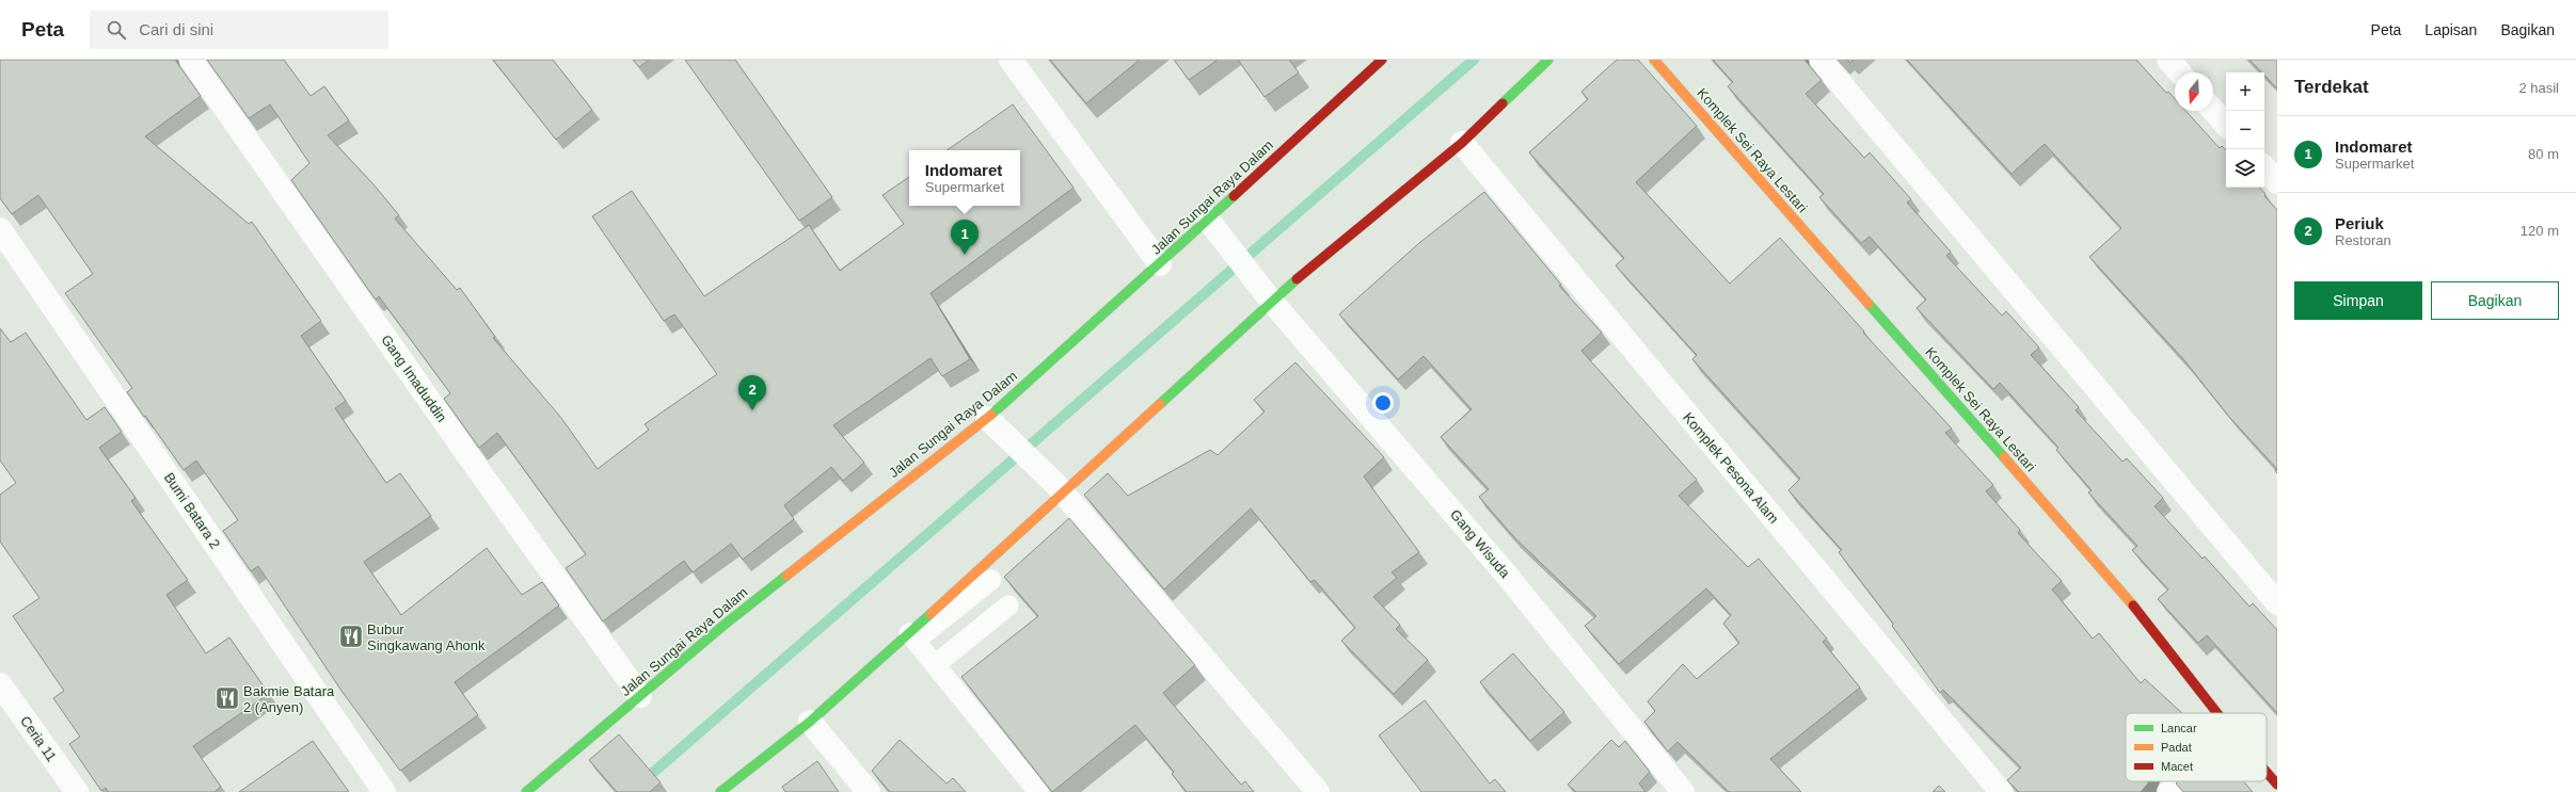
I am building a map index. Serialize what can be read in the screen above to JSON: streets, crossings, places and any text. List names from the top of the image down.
{
  "streets": {
    "street": [
      "Komplek Sei Raya Lestari",
      "Jalan Sungai Raya Dalam",
      "Gang Imaduddin",
      "Komplek Pesona Alam",
      "Bumi Batara 2",
      "Gang Wisuda",
      "Ceria 11"
    ]
  },
  "crossings": [
    ["Jalan Sungai Raya Dalam", "Gang Imaduddin"],
    ["Jalan Sungai Raya Dalam", "Gang Wisuda"]
  ],
  "places": {
    "restaurant": ["Bubur Singkawang Ahonk", "Bakmie Batara 2 (Anyen)"]
  },
  "legend": ["Lancar", "Padat", "Macet"],
  "north": "bottom",
  "page": {
    "header": "Peta",
    "search": "Cari di sini",
    "nav": ["Peta", "Lapisan", "Bagikan"],
    "heading": ["Terdekat", "2 hasil"],
    "map_buttons": ["+", "−"],
    "list": [
      {
        "mark": "1",
        "name": "Indomaret",
        "note": "Supermarket",
        "value": "80 m"
      },
      {
        "mark": "2",
        "name": "Periuk",
        "note": "Restoran",
        "value": "120 m"
      }
    ],
    "popup": ["Indomaret", "Supermarket"],
    "pins": ["1", "2"],
    "buttons": ["Simpan", "Bagikan"]
  }
}
